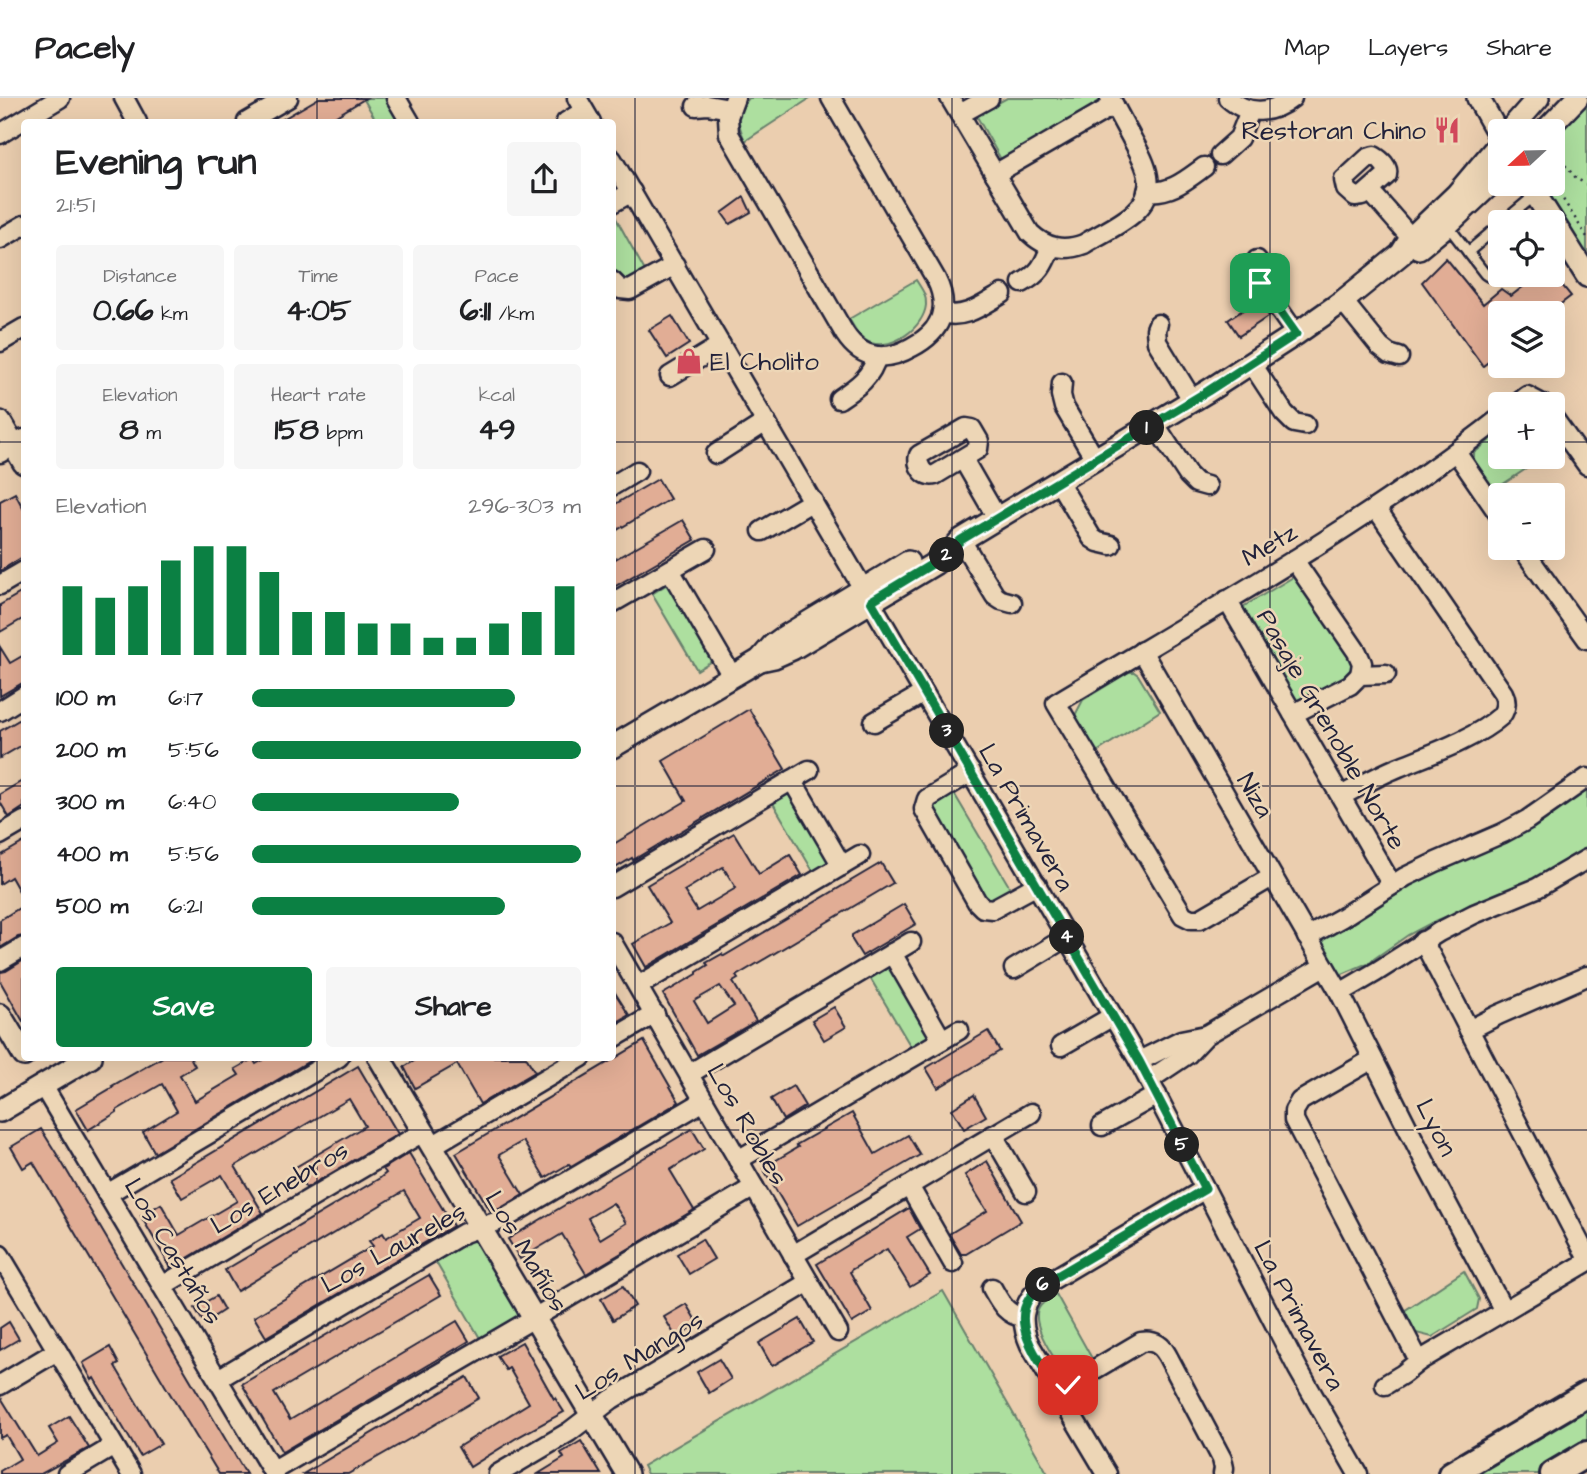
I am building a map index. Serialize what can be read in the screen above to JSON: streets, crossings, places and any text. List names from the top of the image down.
{
  "streets": {
    "street": [
      "Metz",
      "Pasaje Grenoble Norte",
      "Niza",
      "La Primavera",
      "Los Robles",
      "Lyon",
      "Los Enebros",
      "Los Laureles",
      "Los Castaños",
      "Los Mañíos",
      "Los Mangos"
    ]
  },
  "crossings": [
    ["Metz", "Pasaje Grenoble Norte"],
    ["Metz", "Niza"],
    ["Niza", "Lyon"],
    ["Los Robles", "Los Laureles"],
    ["Los Robles", "Los Mangos"],
    ["Los Enebros", "Los Castaños"],
    ["Los Enebros", "Los Mañíos"],
    ["Los Laureles", "Los Castaños"],
    ["Los Laureles", "Los Mañíos"],
    ["Los Mañíos", "Los Mangos"]
  ],
  "places": {
    "restaurant": ["Restoran Chino"],
    "shop": ["El Cholito"]
  },
  "north": "left",
  "page": {
    "header": "Pacely",
    "nav": ["Map", "Layers", "Share"],
    "map_buttons": ["+", "−"],
    "heading": ["Evening run", "21:51"],
    "stats": [
      ["Distance", "0.66 km"],
      ["Time", "4:05"],
      ["Pace", "6:11 /km"],
      ["Elevation", "8 m"],
      ["Heart rate", "158 bpm"],
      ["kcal", "49"]
    ],
    "pins": [
      "1",
      "2",
      "3",
      "4",
      "5",
      "6"
    ],
    "chart": ["Elevation", "296–303 m"],
    "list": [
      {
        "name": "100 m",
        "note": "6:17"
      },
      {
        "name": "200 m",
        "note": "5:56"
      },
      {
        "name": "300 m",
        "note": "6:40"
      },
      {
        "name": "400 m",
        "note": "5:56"
      },
      {
        "name": "500 m",
        "note": "6:21"
      }
    ],
    "buttons": ["Save", "Share"]
  }
}
